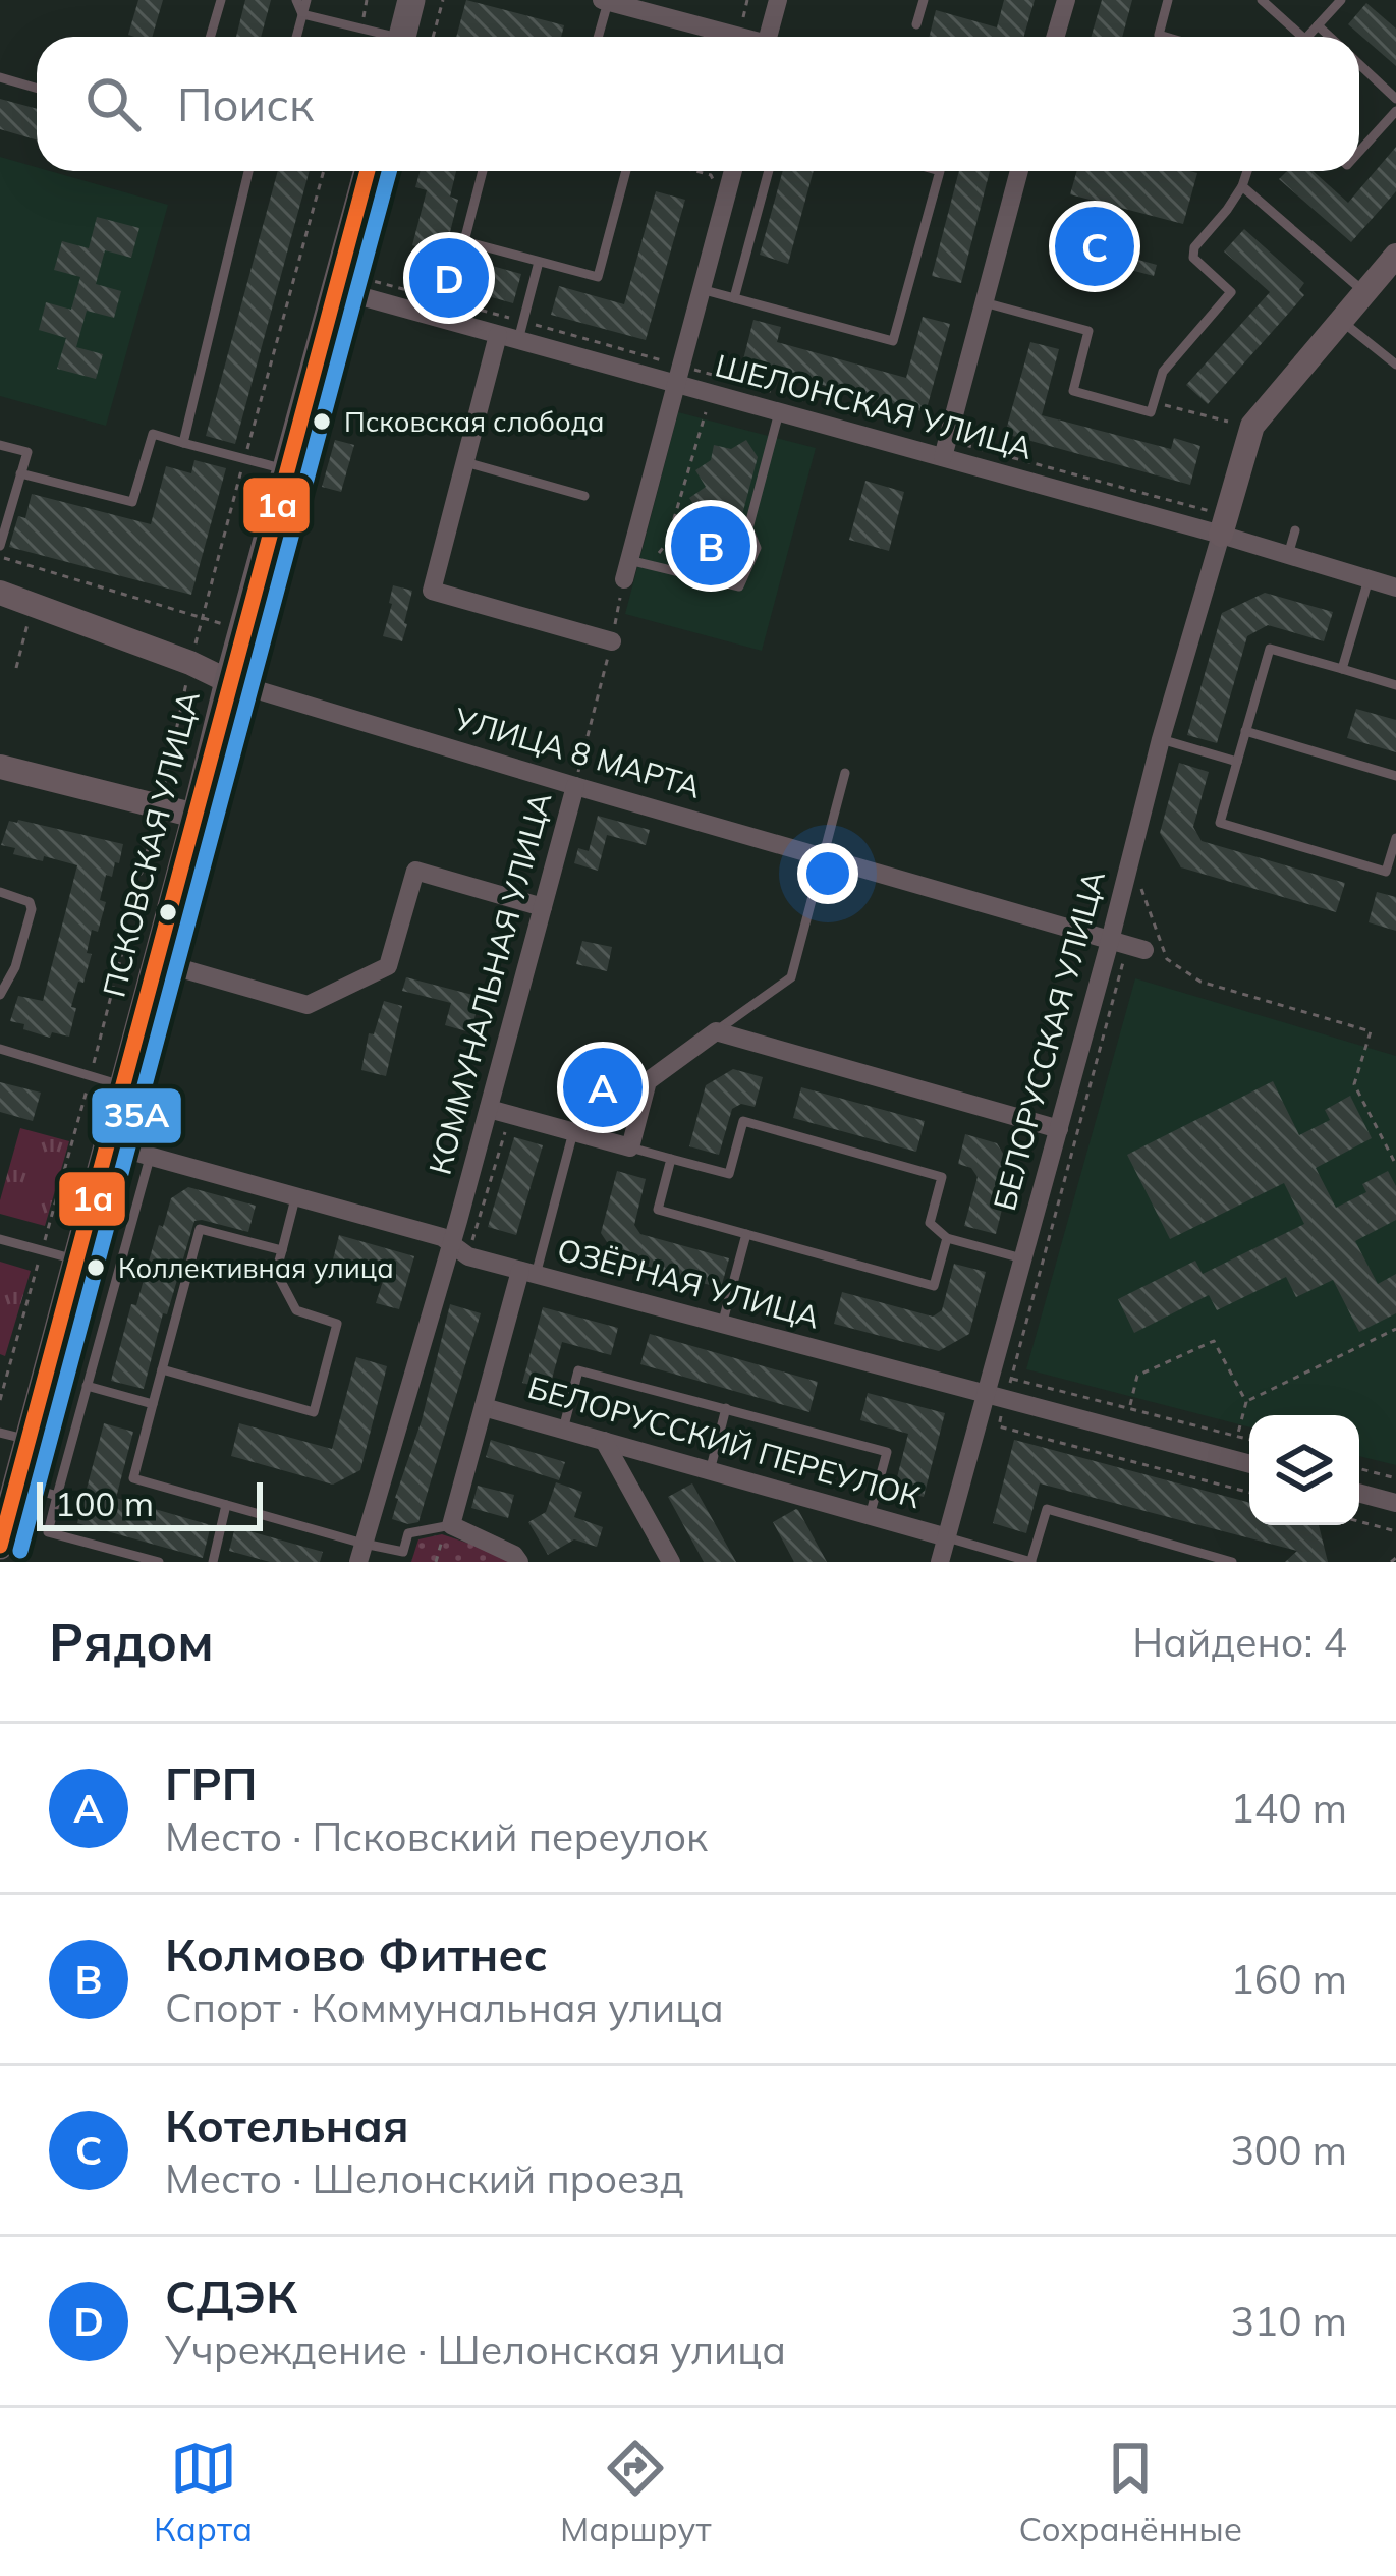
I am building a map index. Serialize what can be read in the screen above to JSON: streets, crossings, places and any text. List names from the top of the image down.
{
  "streets": {
    "main road": ["УЛИЦА 8 МАРТА", "ПСКОВСКАЯ УЛИЦА"],
    "street": [
      "ШЕЛОНСКАЯ УЛИЦА",
      "КОММУНАЛЬНАЯ УЛИЦА",
      "БЕЛОРУССКАЯ УЛИЦА",
      "ОЗЁРНАЯ УЛИЦА",
      "БЕЛОРУССКИЙ ПЕРЕУЛОК"
    ]
  },
  "crossings": [
    ["ШЕЛОНСКАЯ УЛИЦА", "ПСКОВСКАЯ УЛИЦА"],
    ["ШЕЛОНСКАЯ УЛИЦА", "КОММУНАЛЬНАЯ УЛИЦА"],
    ["ШЕЛОНСКАЯ УЛИЦА", "БЕЛОРУССКАЯ УЛИЦА"],
    ["УЛИЦА 8 МАРТА", "ПСКОВСКАЯ УЛИЦА"],
    ["УЛИЦА 8 МАРТА", "КОММУНАЛЬНАЯ УЛИЦА"],
    ["УЛИЦА 8 МАРТА", "БЕЛОРУССКАЯ УЛИЦА"],
    ["ПСКОВСКАЯ УЛИЦА", "ОЗЁРНАЯ УЛИЦА"],
    ["КОММУНАЛЬНАЯ УЛИЦА", "ОЗЁРНАЯ УЛИЦА"],
    ["БЕЛОРУССКАЯ УЛИЦА", "ОЗЁРНАЯ УЛИЦА"],
    ["БЕЛОРУССКАЯ УЛИЦА", "БЕЛОРУССКИЙ ПЕРЕУЛОК"]
  ],
  "places": ["Псковская слобода", "Коллективная улица"],
  "lines": ["transit line 1a", "transit line 35А"],
  "scale_bar": "100 m",
  "page": {
    "search": "Поиск",
    "pins": [
      "C",
      "D",
      "B",
      "A"
    ],
    "scale": "100 m",
    "heading": ["Рядом", "Найдено: 4"],
    "list": [
      {
        "mark": "A",
        "name": "ГРП",
        "note": "Место · Псковский переулок",
        "value": "140 m"
      },
      {
        "mark": "B",
        "name": "Колмово Фитнес",
        "note": "Спорт · Коммунальная улица",
        "value": "160 m"
      },
      {
        "mark": "C",
        "name": "Котельная",
        "note": "Место · Шелонский проезд",
        "value": "300 m"
      },
      {
        "mark": "D",
        "name": "СДЭК",
        "note": "Учреждение · Шелонская улица",
        "value": "310 m"
      }
    ],
    "nav": ["Карта", "Маршрут", "Сохранённые"]
  }
}
